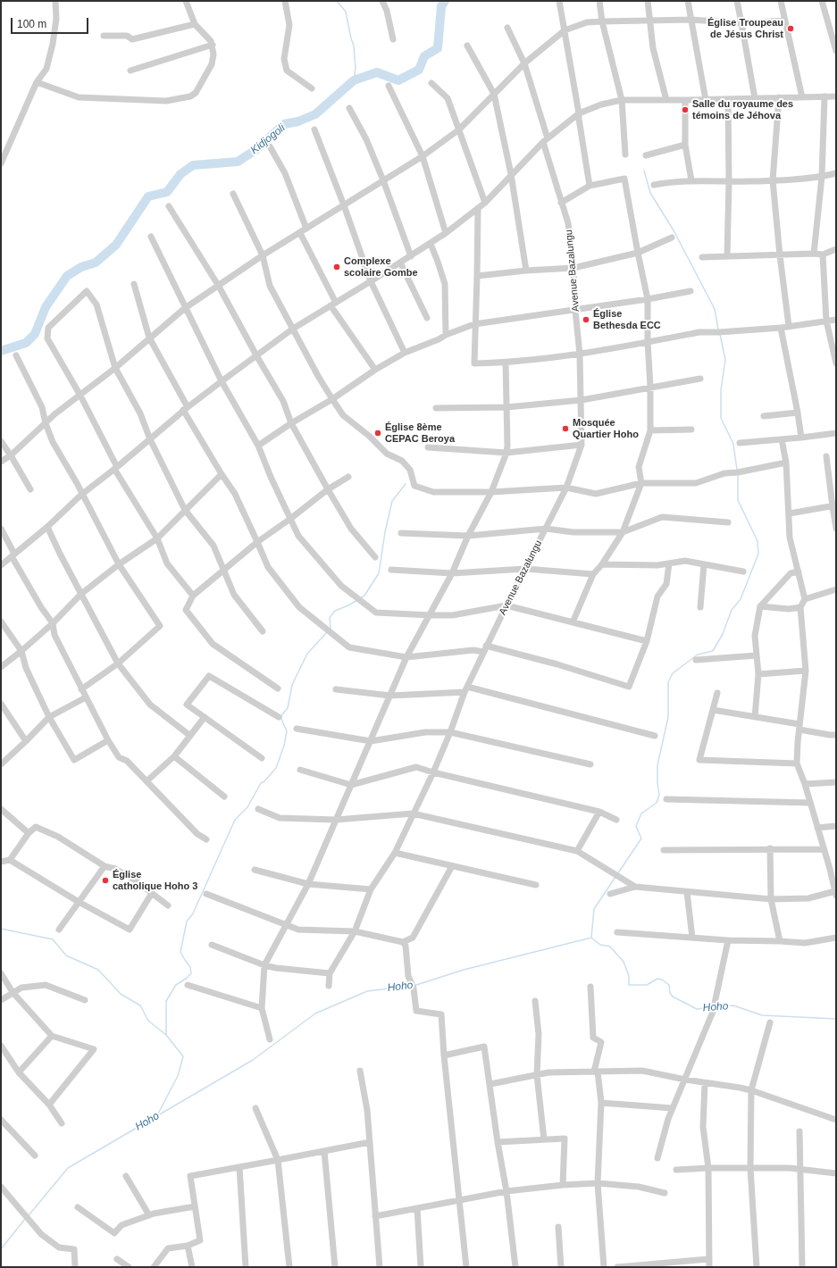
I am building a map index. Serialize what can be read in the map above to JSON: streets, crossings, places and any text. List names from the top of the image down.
{
  "streets": {
    "street": ["Avenue Bazalungu"]
  },
  "water": ["Kidjogoli", "Hoho"],
  "places": [
    "Église Troupeau de Jésus Christ",
    "Salle du royaume des témoins de Jéhova",
    "Complexe scolaire Gombe",
    "Église Bethesda ECC",
    "Mosquée Quartier Hoho",
    "Église 8ème CEPAC Beroya",
    "Église catholique Hoho 3"
  ],
  "scale_bar": "100 m"
}
